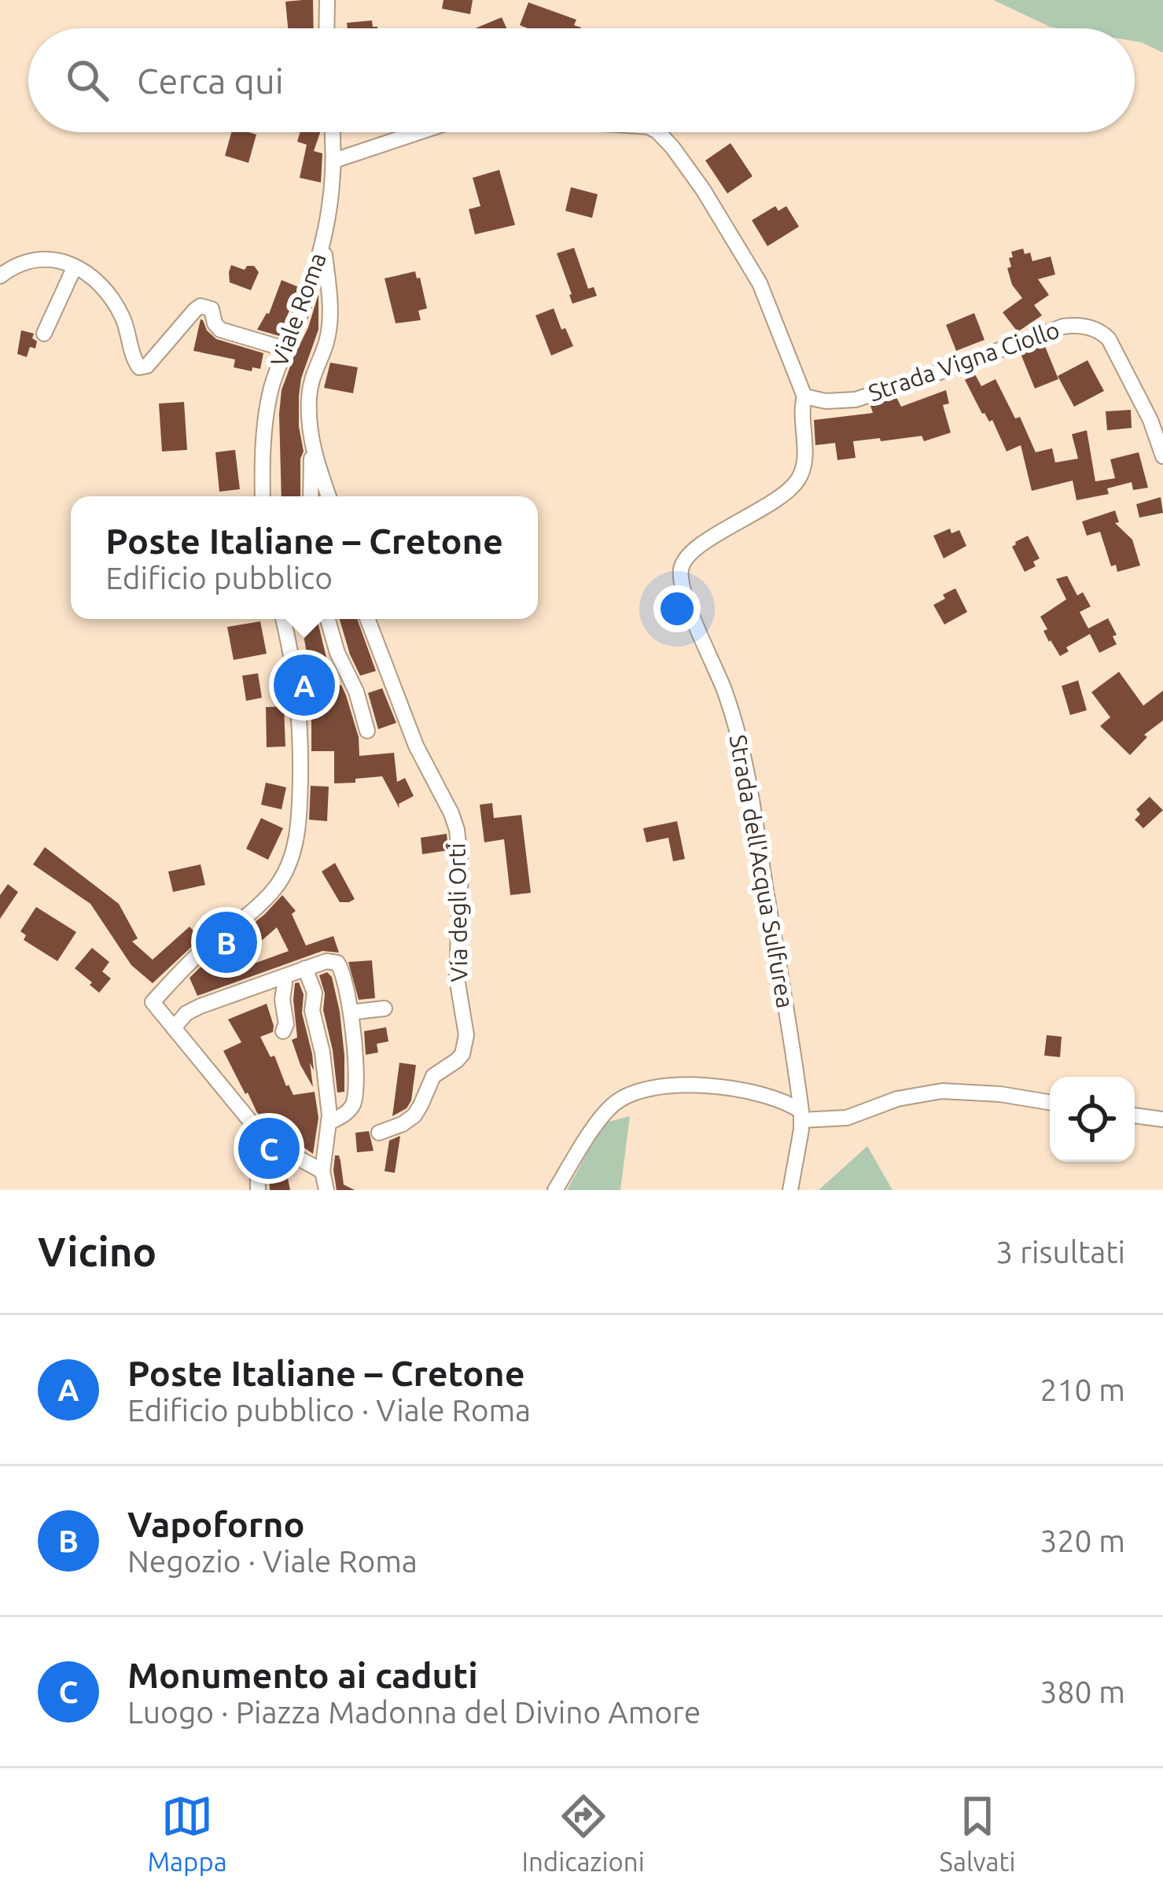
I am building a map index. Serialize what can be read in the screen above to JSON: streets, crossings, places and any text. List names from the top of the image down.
{
  "streets": {
    "street": [
      "Viale Roma",
      "Strada Vigna Ciollo",
      "Strada dell'Acqua Sulfurea",
      "Via degli Orti"
    ]
  },
  "crossings": [
    ["Strada Vigna Ciollo", "Strada dell'Acqua Sulfurea"]
  ],
  "page": {
    "search": "Cerca qui",
    "popup": ["Poste Italiane – Cretone", "Edificio pubblico"],
    "pins": ["A", "B", "C"],
    "heading": ["Vicino", "3 risultati"],
    "list": [
      {
        "mark": "A",
        "name": "Poste Italiane – Cretone",
        "note": "Edificio pubblico · Viale Roma",
        "value": "210 m"
      },
      {
        "mark": "B",
        "name": "Vapoforno",
        "note": "Negozio · Viale Roma",
        "value": "320 m"
      },
      {
        "mark": "C",
        "name": "Monumento ai caduti",
        "note": "Luogo · Piazza Madonna del Divino Amore",
        "value": "380 m"
      }
    ],
    "nav": ["Mappa", "Indicazioni", "Salvati"]
  }
}
